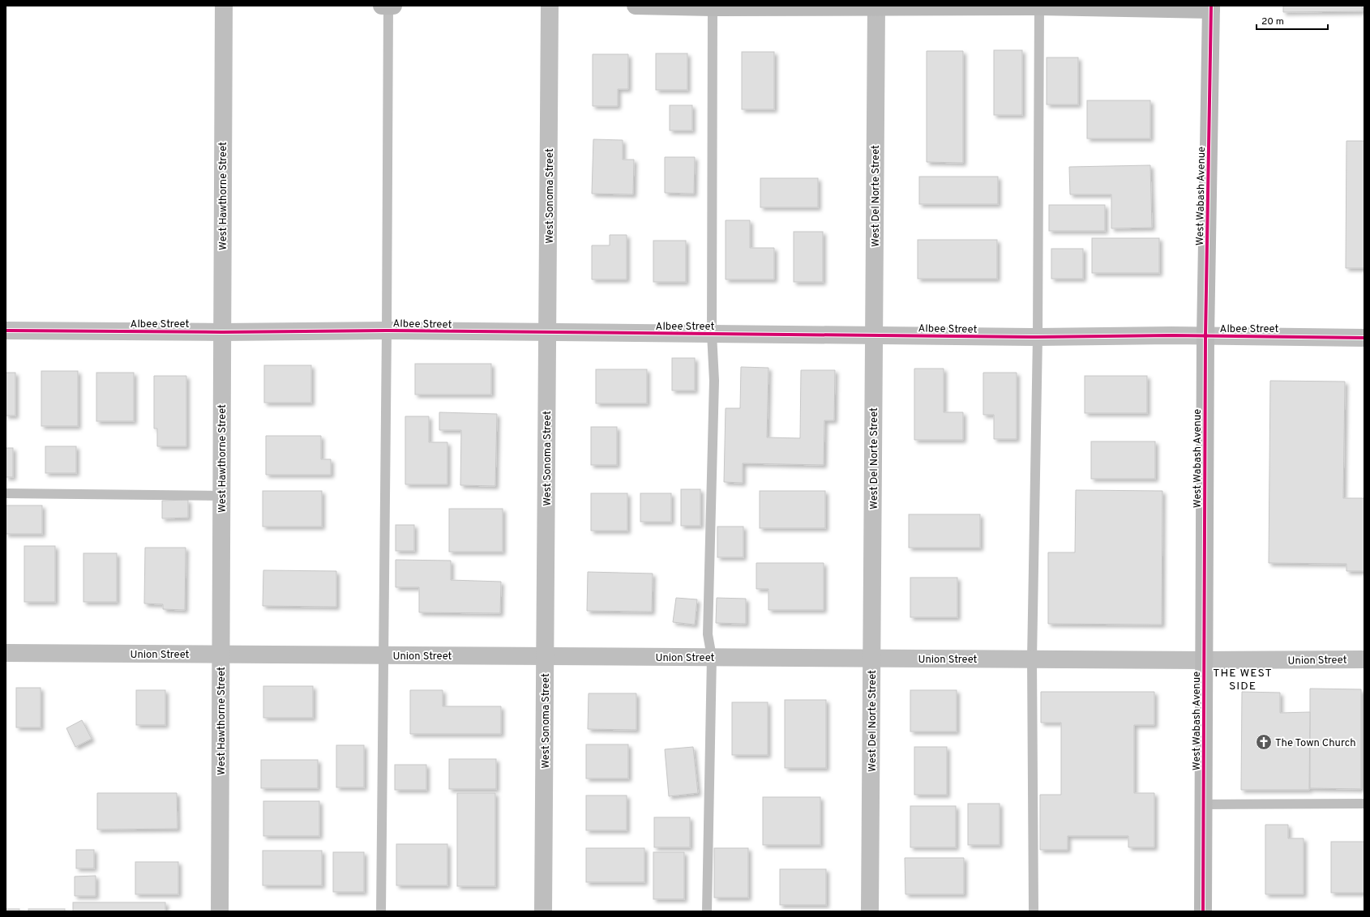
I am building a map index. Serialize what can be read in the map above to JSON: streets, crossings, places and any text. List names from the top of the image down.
{
  "streets": {
    "main road": ["West Wabash Avenue"],
    "street": [
      "West Hawthorne Street",
      "West Sonoma Street",
      "West Del Norte Street",
      "Albee Street",
      "Union Street"
    ]
  },
  "crossings": [
    ["West Hawthorne Street", "Albee Street"],
    ["West Hawthorne Street", "Union Street"],
    ["West Sonoma Street", "Albee Street"],
    ["West Sonoma Street", "Union Street"],
    ["West Del Norte Street", "Albee Street"],
    ["West Del Norte Street", "Union Street"],
    ["West Wabash Avenue", "Albee Street"],
    ["West Wabash Avenue", "Union Street"]
  ],
  "districts": ["THE WEST SIDE"],
  "places": {
    "church": ["The Town Church"]
  },
  "scale_bar": "20 m"
}
